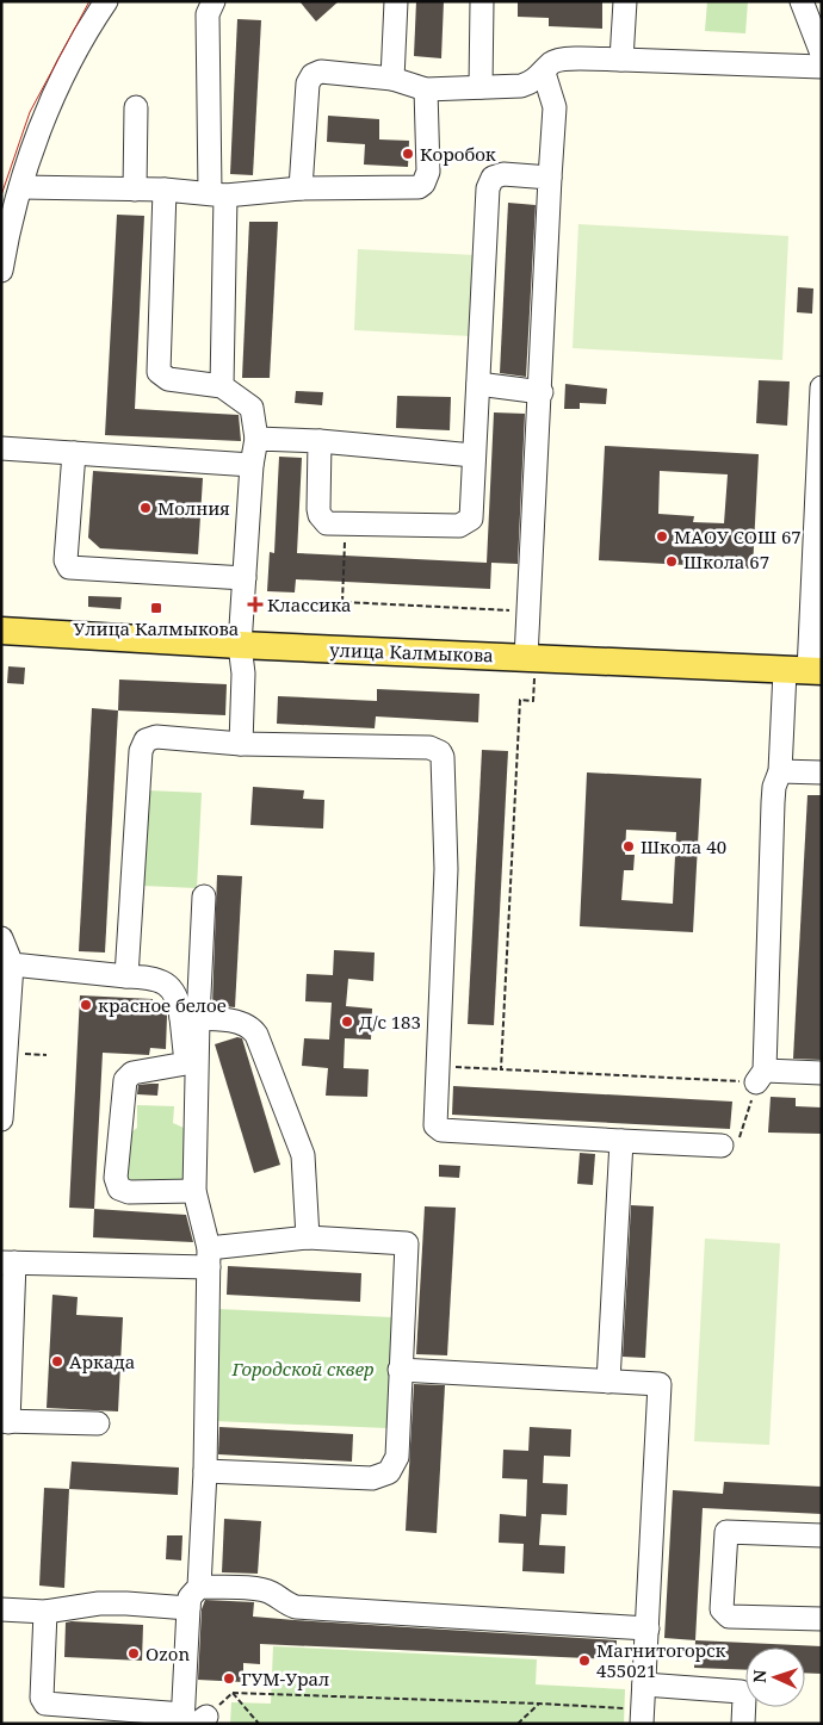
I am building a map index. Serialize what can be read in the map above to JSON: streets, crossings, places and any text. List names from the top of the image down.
{
  "streets": {
    "main road": ["улица Калмыкова"]
  },
  "parks": ["Городской сквер"],
  "places": {
    "other": [
      "Коробок",
      "Молния",
      "МАОУ СОШ 67",
      "Школа 67",
      "Школа 40",
      "красное белое",
      "Д/с 183",
      "Аркада",
      "Ozon",
      "Магнитогорск 455021",
      "ГУМ-Урал"
    ],
    "health": ["Классика"],
    "transit": ["Улица Калмыкова"]
  },
  "north": "left"
}
